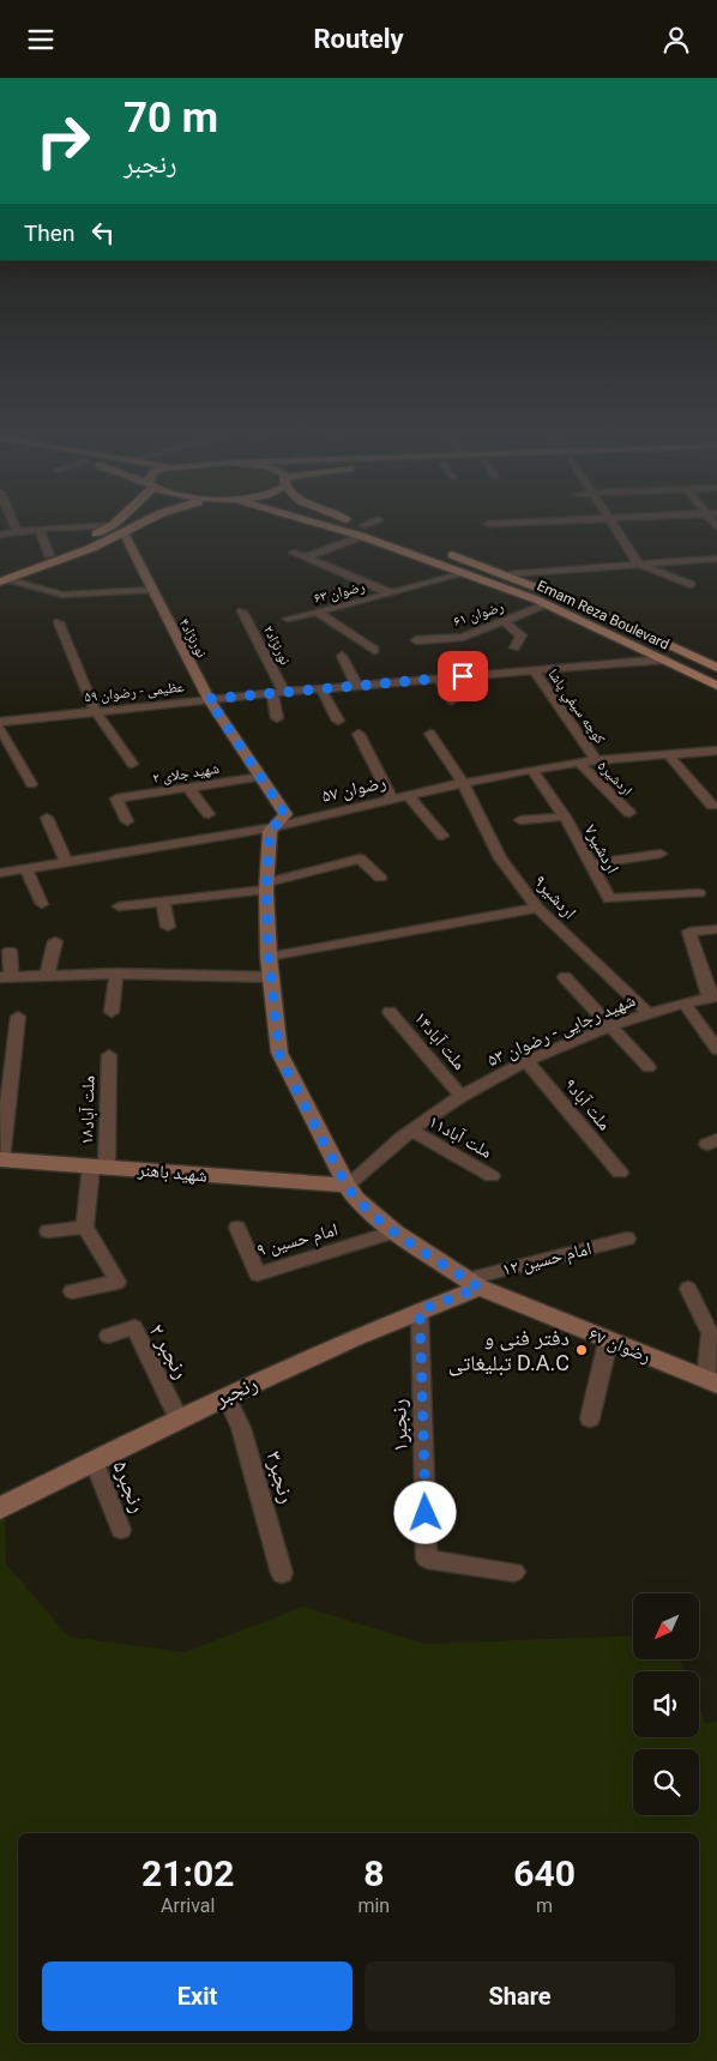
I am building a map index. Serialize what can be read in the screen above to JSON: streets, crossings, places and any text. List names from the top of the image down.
{
  "streets": {
    "main road": ["Emam Reza Boulevard"],
    "street": [
      "رضوان ۶۳",
      "رضوان ۶۱",
      "نورنژاد۴",
      "نورنژاد۲",
      "عظیمی - رضوان ۵۹",
      "كوچه سيفي پاشا",
      "شهید جلای ۲",
      "اردشیر۵",
      "رضوان ۵۷",
      "اردشیر۷",
      "اردشیر۹",
      "شهید رجایی - رضوان ۵۳",
      "ملت آباد۱۴",
      "ملت آباد۹",
      "ملت آباد۱۸",
      "ملت آباد۱۱",
      "شهید باهنر",
      "امام حسین ۹",
      "امام حسین ۱۲",
      "رضوان ۶۷",
      "رنجبر ۲",
      "رنجبر",
      "رنجبر۱",
      "رنجبر۳",
      "رنجبر۵"
    ]
  },
  "crossings": [
    ["رضوان ۶۳", "Emam Reza Boulevard"],
    ["رضوان ۶۱", "Emam Reza Boulevard"],
    ["Emam Reza Boulevard", "عظیمی - رضوان ۵۹"],
    ["نورنژاد۴", "عظیمی - رضوان ۵۹"],
    ["نورنژاد۴", "شهید جلای ۲"],
    ["نورنژاد۴", "رضوان ۵۷"],
    ["نورنژاد۴", "رضوان ۶۷"],
    ["نورنژاد۲", "عظیمی - رضوان ۵۹"],
    ["عظیمی - رضوان ۵۹", "كوچه سيفي پاشا"],
    ["كوچه سيفي پاشا", "رضوان ۵۷"],
    ["اردشیر۵", "رضوان ۵۷"],
    ["رضوان ۵۷", "اردشیر۷"],
    ["رضوان ۵۷", "اردشیر۹"],
    ["رضوان ۵۷", "رضوان ۶۷"],
    ["اردشیر۹", "شهید رجایی - رضوان ۵۳"],
    ["شهید رجایی - رضوان ۵۳", "ملت آباد۱۴"],
    ["شهید رجایی - رضوان ۵۳", "ملت آباد۹"],
    ["شهید رجایی - رضوان ۵۳", "ملت آباد۱۱"],
    ["شهید رجایی - رضوان ۵۳", "شهید باهنر"],
    ["شهید رجایی - رضوان ۵۳", "رضوان ۶۷"],
    ["ملت آباد۱۸", "شهید باهنر"],
    ["شهید باهنر", "رضوان ۶۷"],
    ["امام حسین ۹", "رضوان ۶۷"],
    ["امام حسین ۱۲", "رضوان ۶۷"],
    ["امام حسین ۱۲", "رنجبر"],
    ["رضوان ۶۷", "رنجبر"],
    ["رنجبر ۲", "رنجبر"],
    ["رنجبر", "رنجبر۱"],
    ["رنجبر", "رنجبر۳"],
    ["رنجبر", "رنجبر۵"]
  ],
  "places": ["دفتر فنی و تبلیغاتی D.A.C"],
  "north": "bottom left",
  "page": {
    "header": "Routely",
    "turn": ["70 m", "رنجبر"],
    "then": "Then",
    "eta": [
      "21:02",
      "Arrival",
      "8",
      "min",
      "640",
      "m"
    ],
    "buttons": ["Exit", "Share"]
  }
}
